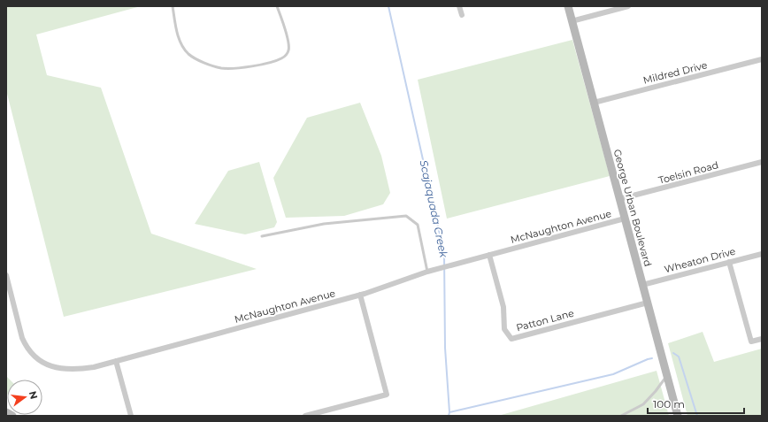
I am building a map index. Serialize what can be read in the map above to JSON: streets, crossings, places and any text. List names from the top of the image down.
{
  "streets": {
    "street": [
      "Mildred Drive",
      "Toelsin Road",
      "George Urban Boulevard",
      "McNaughton Avenue",
      "Wheaton Drive",
      "Patton Lane"
    ]
  },
  "crossings": [
    ["Mildred Drive", "George Urban Boulevard"],
    ["Toelsin Road", "George Urban Boulevard"],
    ["George Urban Boulevard", "McNaughton Avenue"],
    ["George Urban Boulevard", "Wheaton Drive"],
    ["George Urban Boulevard", "Patton Lane"],
    ["McNaughton Avenue", "Patton Lane"]
  ],
  "water": ["Scajaquada Creek"],
  "scale_bar": "100 m",
  "north": "right"
}
